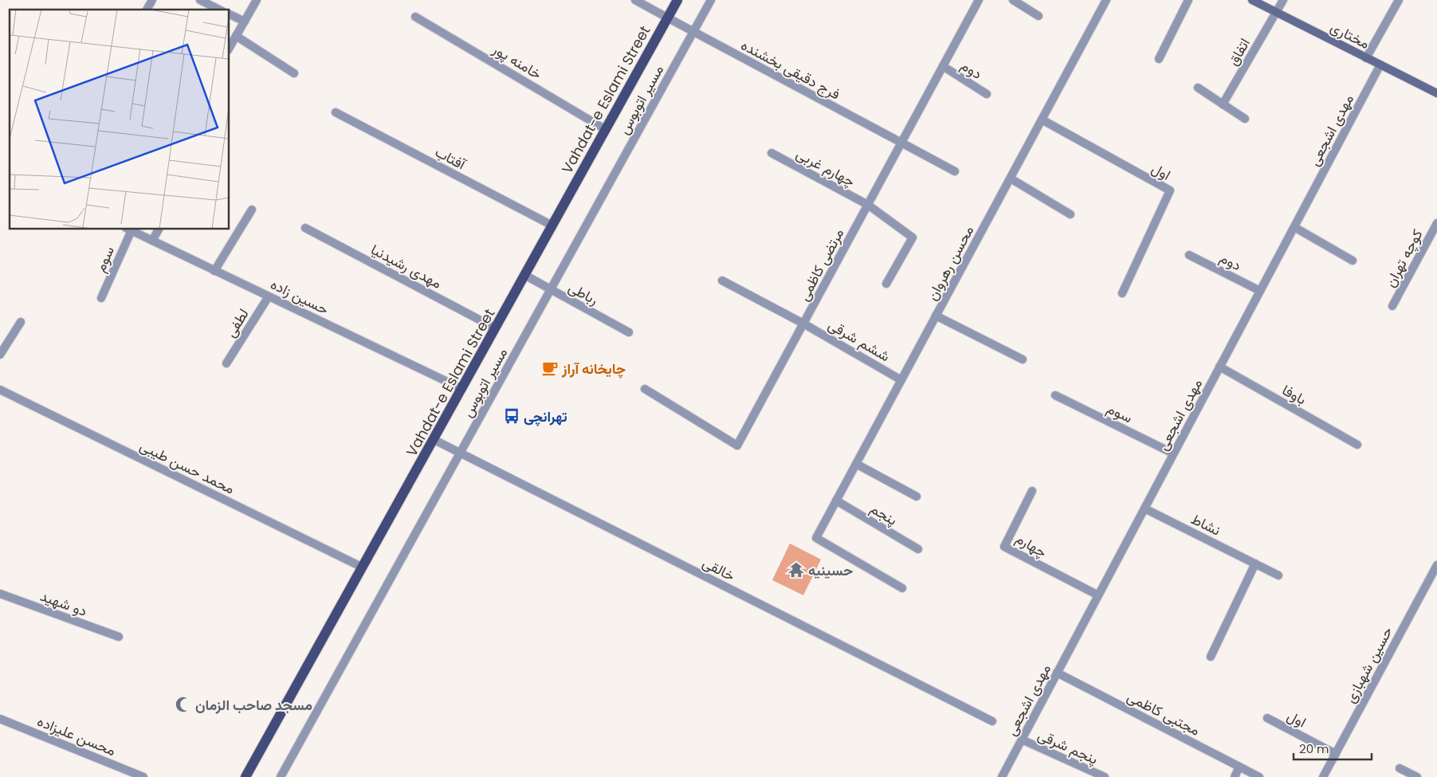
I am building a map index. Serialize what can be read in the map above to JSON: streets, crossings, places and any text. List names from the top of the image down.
{
  "streets": {
    "main road": ["مختاری", "Vahdat-e Eslami Street"],
    "street": [
      "اتفاق",
      "خامنه پور",
      "فرج دقیقی بخشنده",
      "دوم",
      "مسیر اتوبوس",
      "مهدی اشجعی",
      "آفتاب",
      "چهارم غربی",
      "اول",
      "کوچه تهران",
      "سوم",
      "محسن رهروان",
      "مرتضی کاظمی",
      "مهدی رشیدنیا",
      "رباطی",
      "حسین زاده",
      "لطفی",
      "ششم شرقی",
      "باوفا",
      "محمد حسن طیبی",
      "پنجم",
      "نشاط",
      "چهارم",
      "خالقی",
      "دو شهید",
      "حسین شهبازی",
      "مجتبی کاظمی",
      "محسن علیزاده",
      "پنجم شرقی"
    ]
  },
  "crossings": [
    ["مختاری", "اتفاق"],
    ["مختاری", "مهدی اشجعی"],
    ["خامنه پور", "Vahdat-e Eslami Street"],
    ["فرج دقیقی بخشنده", "Vahdat-e Eslami Street"],
    ["فرج دقیقی بخشنده", "مسیر اتوبوس"],
    ["فرج دقیقی بخشنده", "مرتضی کاظمی"],
    ["دوم", "مهدی اشجعی"],
    ["دوم", "مرتضی کاظمی"],
    ["Vahdat-e Eslami Street", "آفتاب"],
    ["Vahdat-e Eslami Street", "مهدی رشیدنیا"],
    ["Vahdat-e Eslami Street", "رباطی"],
    ["Vahdat-e Eslami Street", "حسین زاده"],
    ["Vahdat-e Eslami Street", "محمد حسن طیبی"],
    ["Vahdat-e Eslami Street", "خالقی"],
    ["مسیر اتوبوس", "رباطی"],
    ["مسیر اتوبوس", "خالقی"],
    ["مهدی اشجعی", "سوم"],
    ["مهدی اشجعی", "باوفا"],
    ["مهدی اشجعی", "نشاط"],
    ["مهدی اشجعی", "چهارم"],
    ["مهدی اشجعی", "مجتبی کاظمی"],
    ["مهدی اشجعی", "پنجم شرقی"],
    ["چهارم غربی", "مرتضی کاظمی"],
    ["اول", "محسن رهروان"],
    ["اول", "حسین شهبازی"],
    ["سوم", "حسین زاده"],
    ["محسن رهروان", "ششم شرقی"],
    ["محسن رهروان", "پنجم"],
    ["مرتضی کاظمی", "ششم شرقی"],
    ["حسین زاده", "لطفی"]
  ],
  "places": {
    "cafe": ["چایخانه آراز"],
    "bus stop": ["تهرانچی"],
    "temple": ["حسینیه"],
    "mosque": ["مسجد صاحب الزمان"]
  },
  "scale_bar": "20 m"
}
